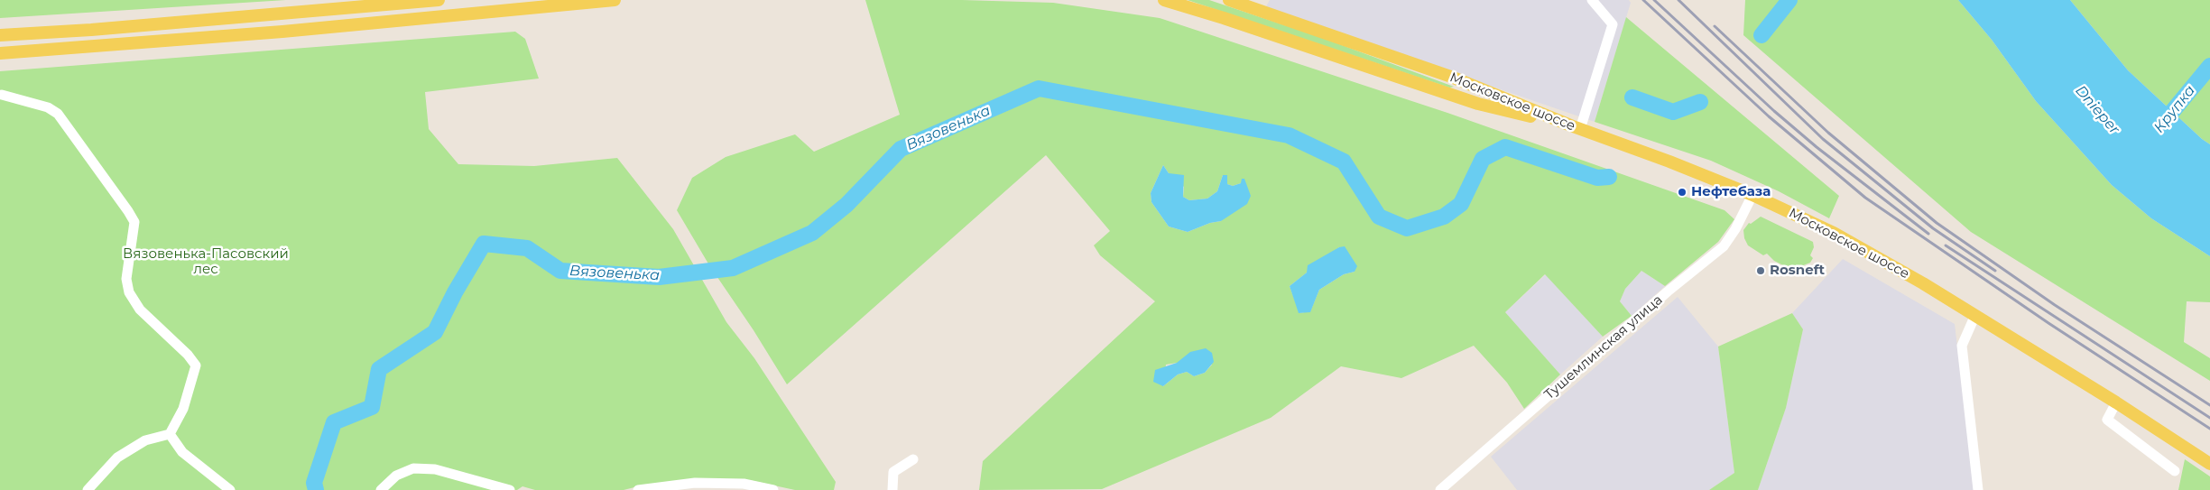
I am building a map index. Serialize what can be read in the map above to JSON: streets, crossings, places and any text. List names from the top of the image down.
{
  "streets": {
    "main road": ["Московское шоссе"],
    "street": ["Тушемлинская улица"]
  },
  "crossings": [
    ["Московское шоссе", "Тушемлинская улица"]
  ],
  "water": ["Крупка", "Dnieper", "Вязовенька"],
  "parks": ["Вязовенька-Пасовский лес"],
  "places": ["Нефтебаза", "Rosneft"]
}
